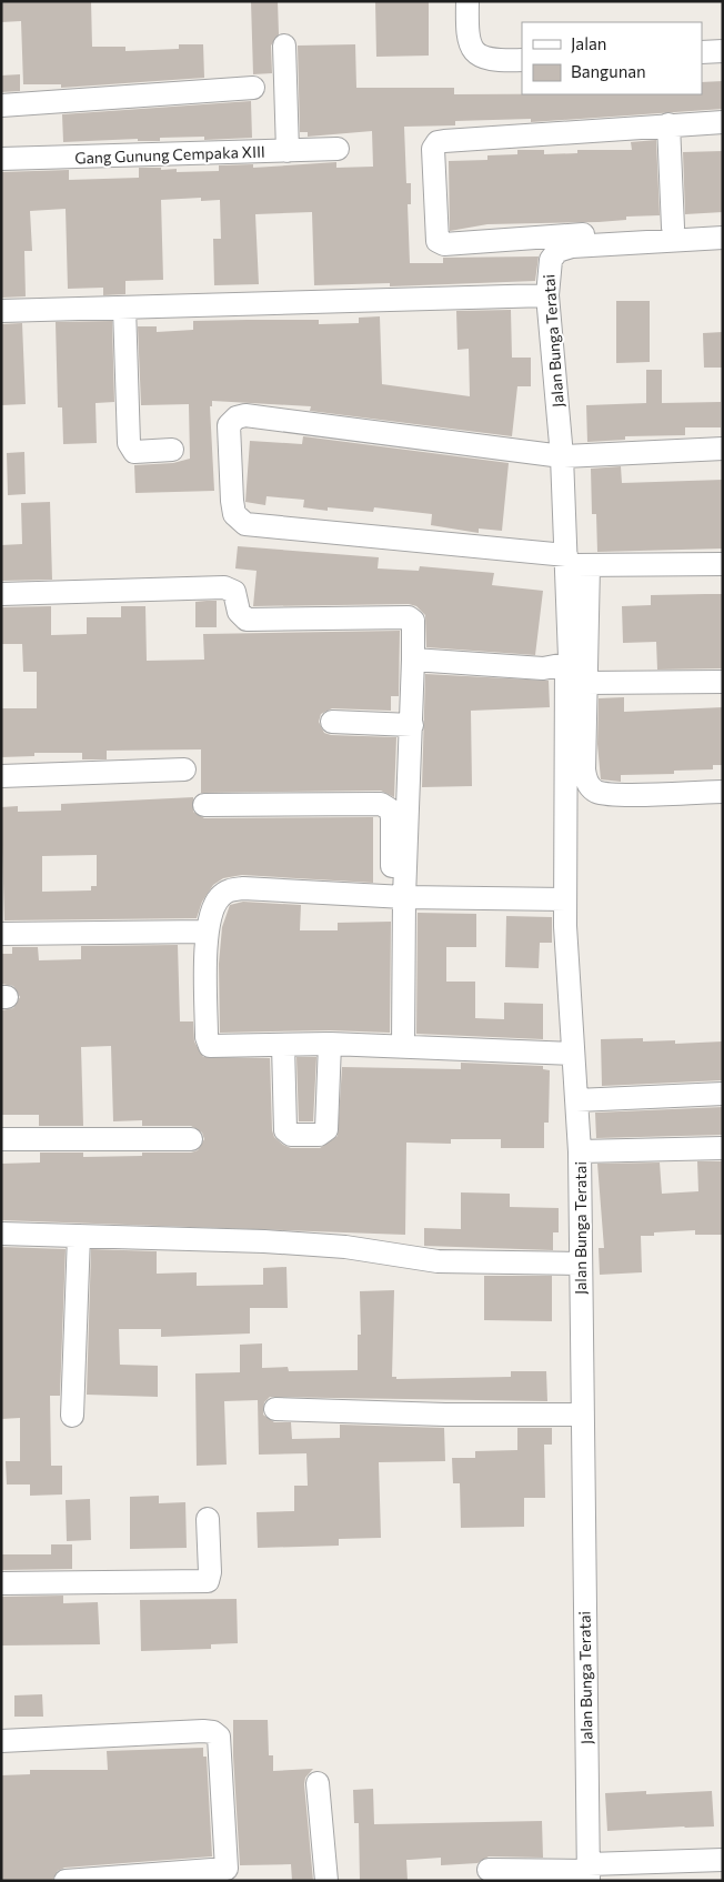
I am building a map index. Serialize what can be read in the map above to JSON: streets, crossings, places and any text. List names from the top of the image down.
{
  "streets": {
    "street": ["Gang Gunung Cempaka XIII", "Jalan Bunga Teratai"]
  },
  "legend": ["Jalan", "Bangunan"]
}
